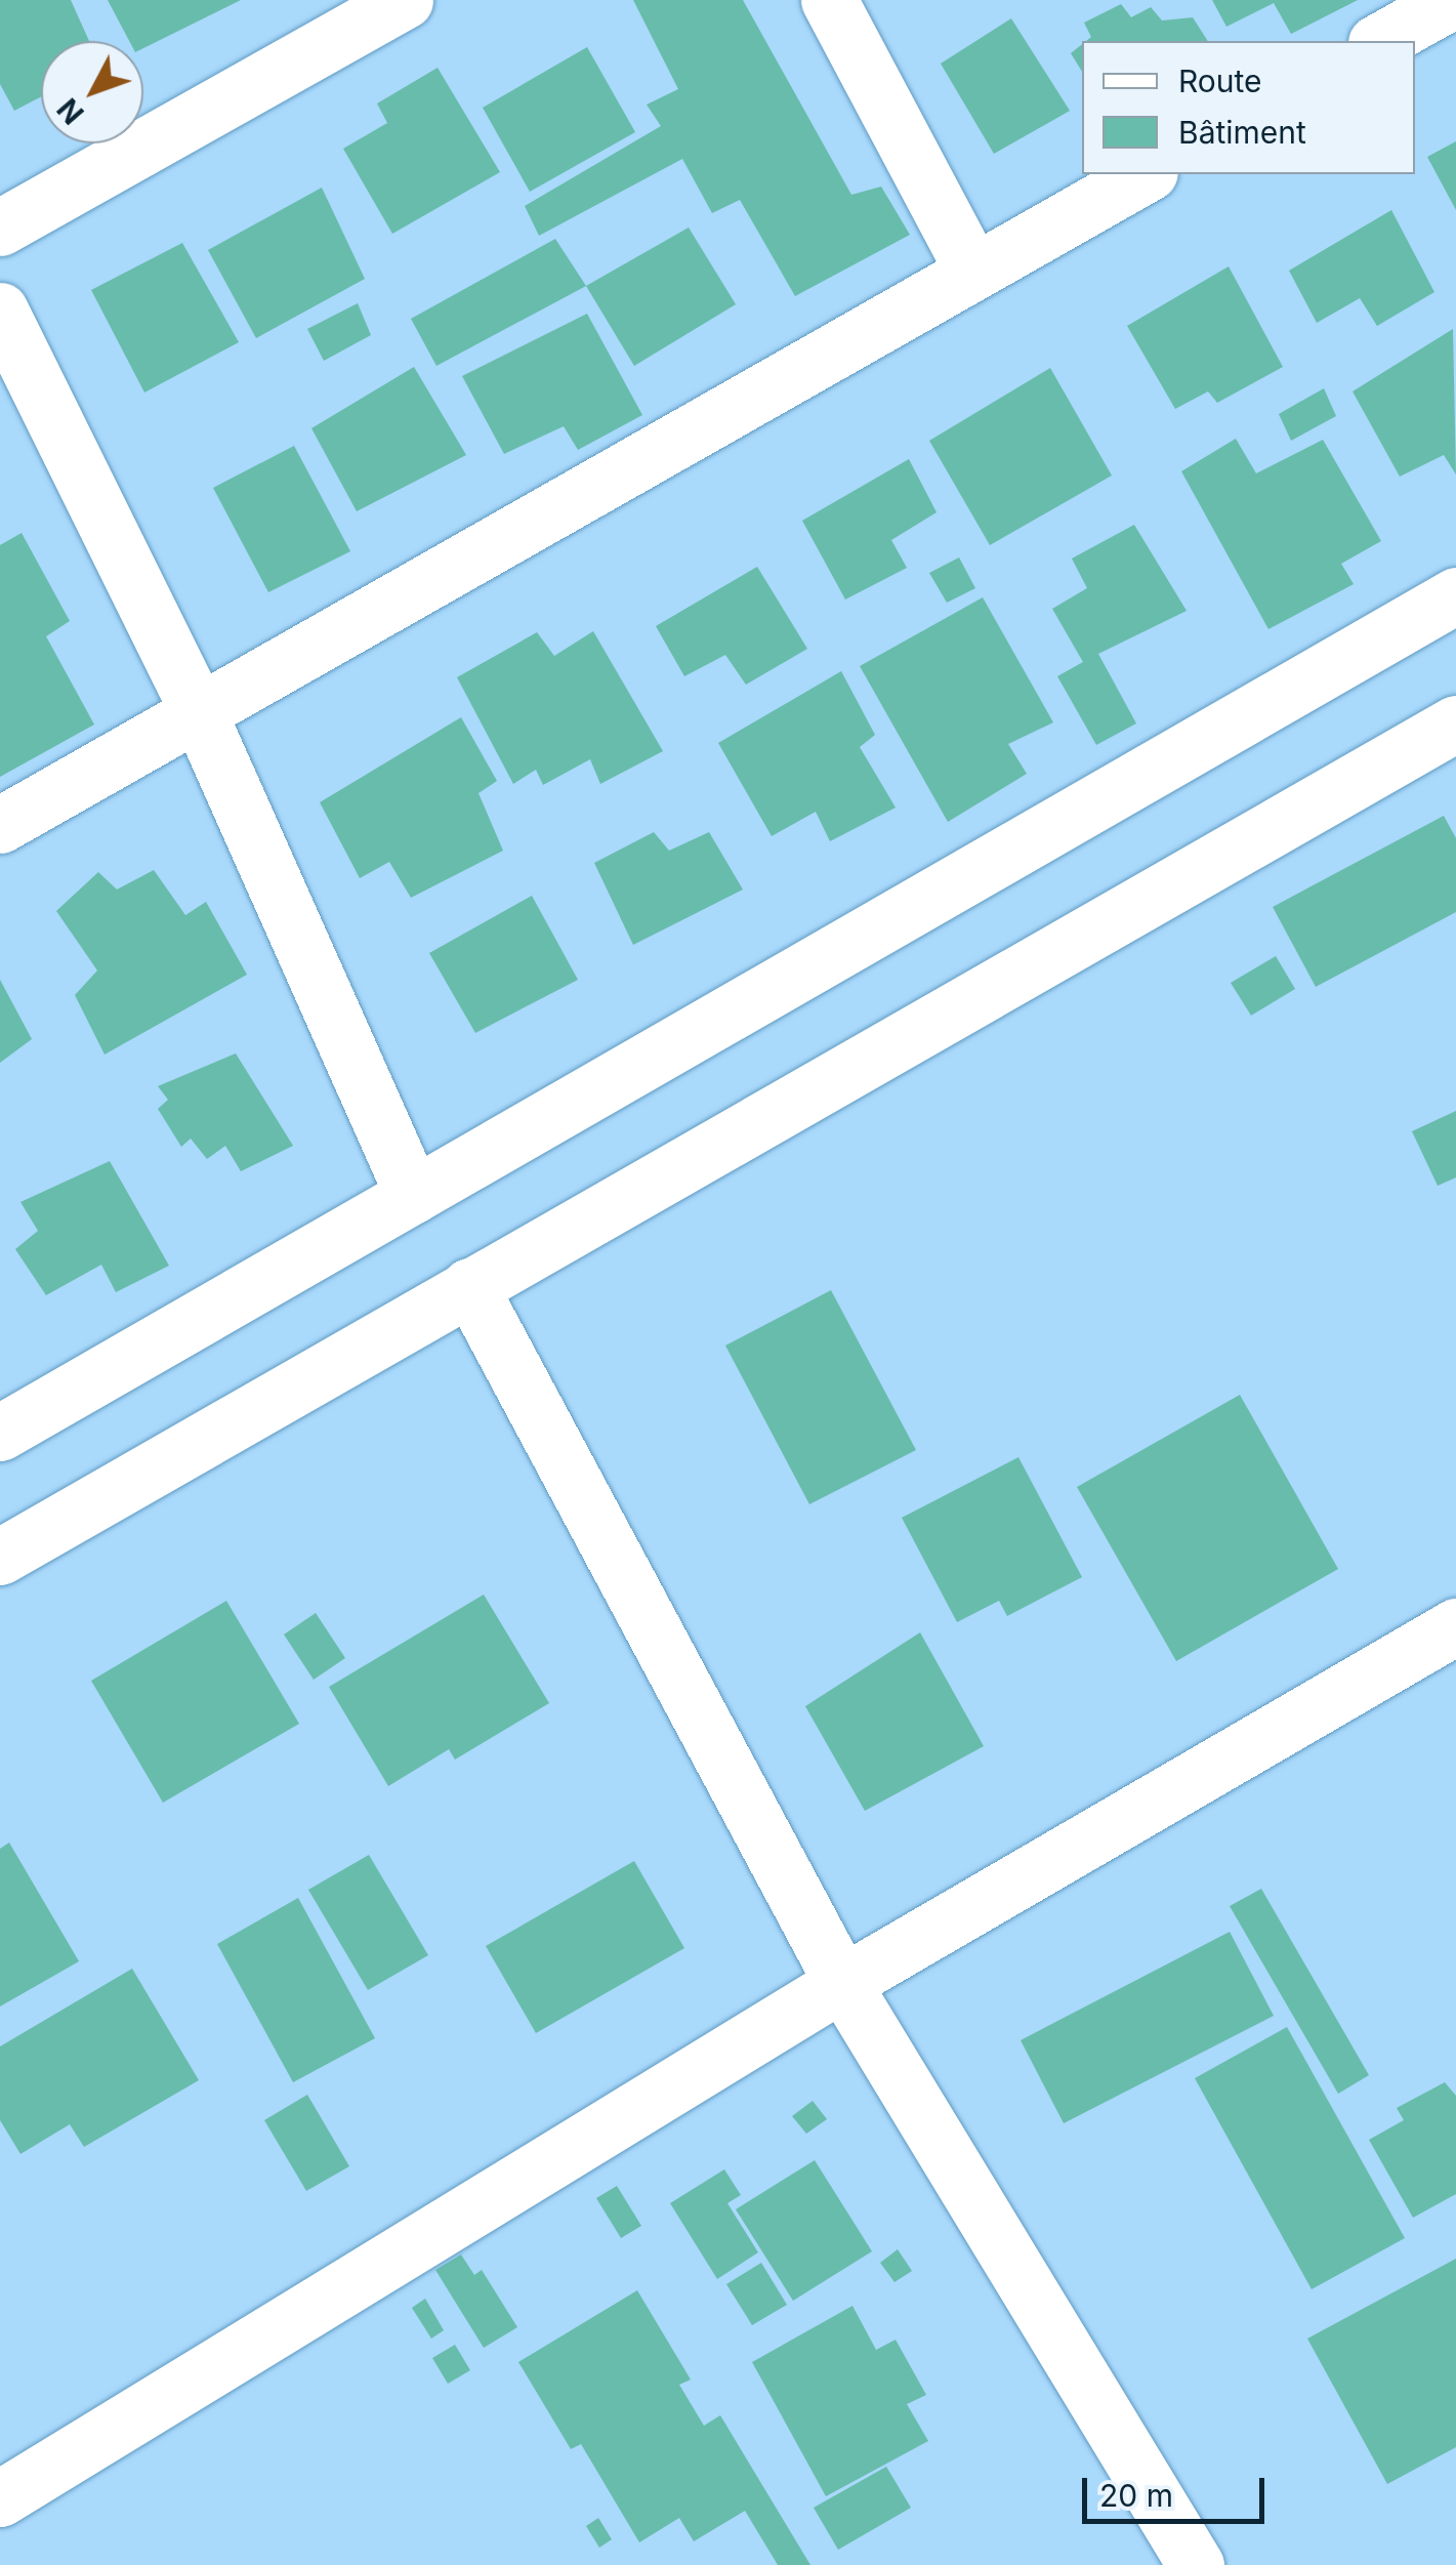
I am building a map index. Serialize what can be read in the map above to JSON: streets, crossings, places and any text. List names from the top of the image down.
{
  "legend": ["Route", "Bâtiment"],
  "scale_bar": "20 m",
  "north": "bottom left"
}
